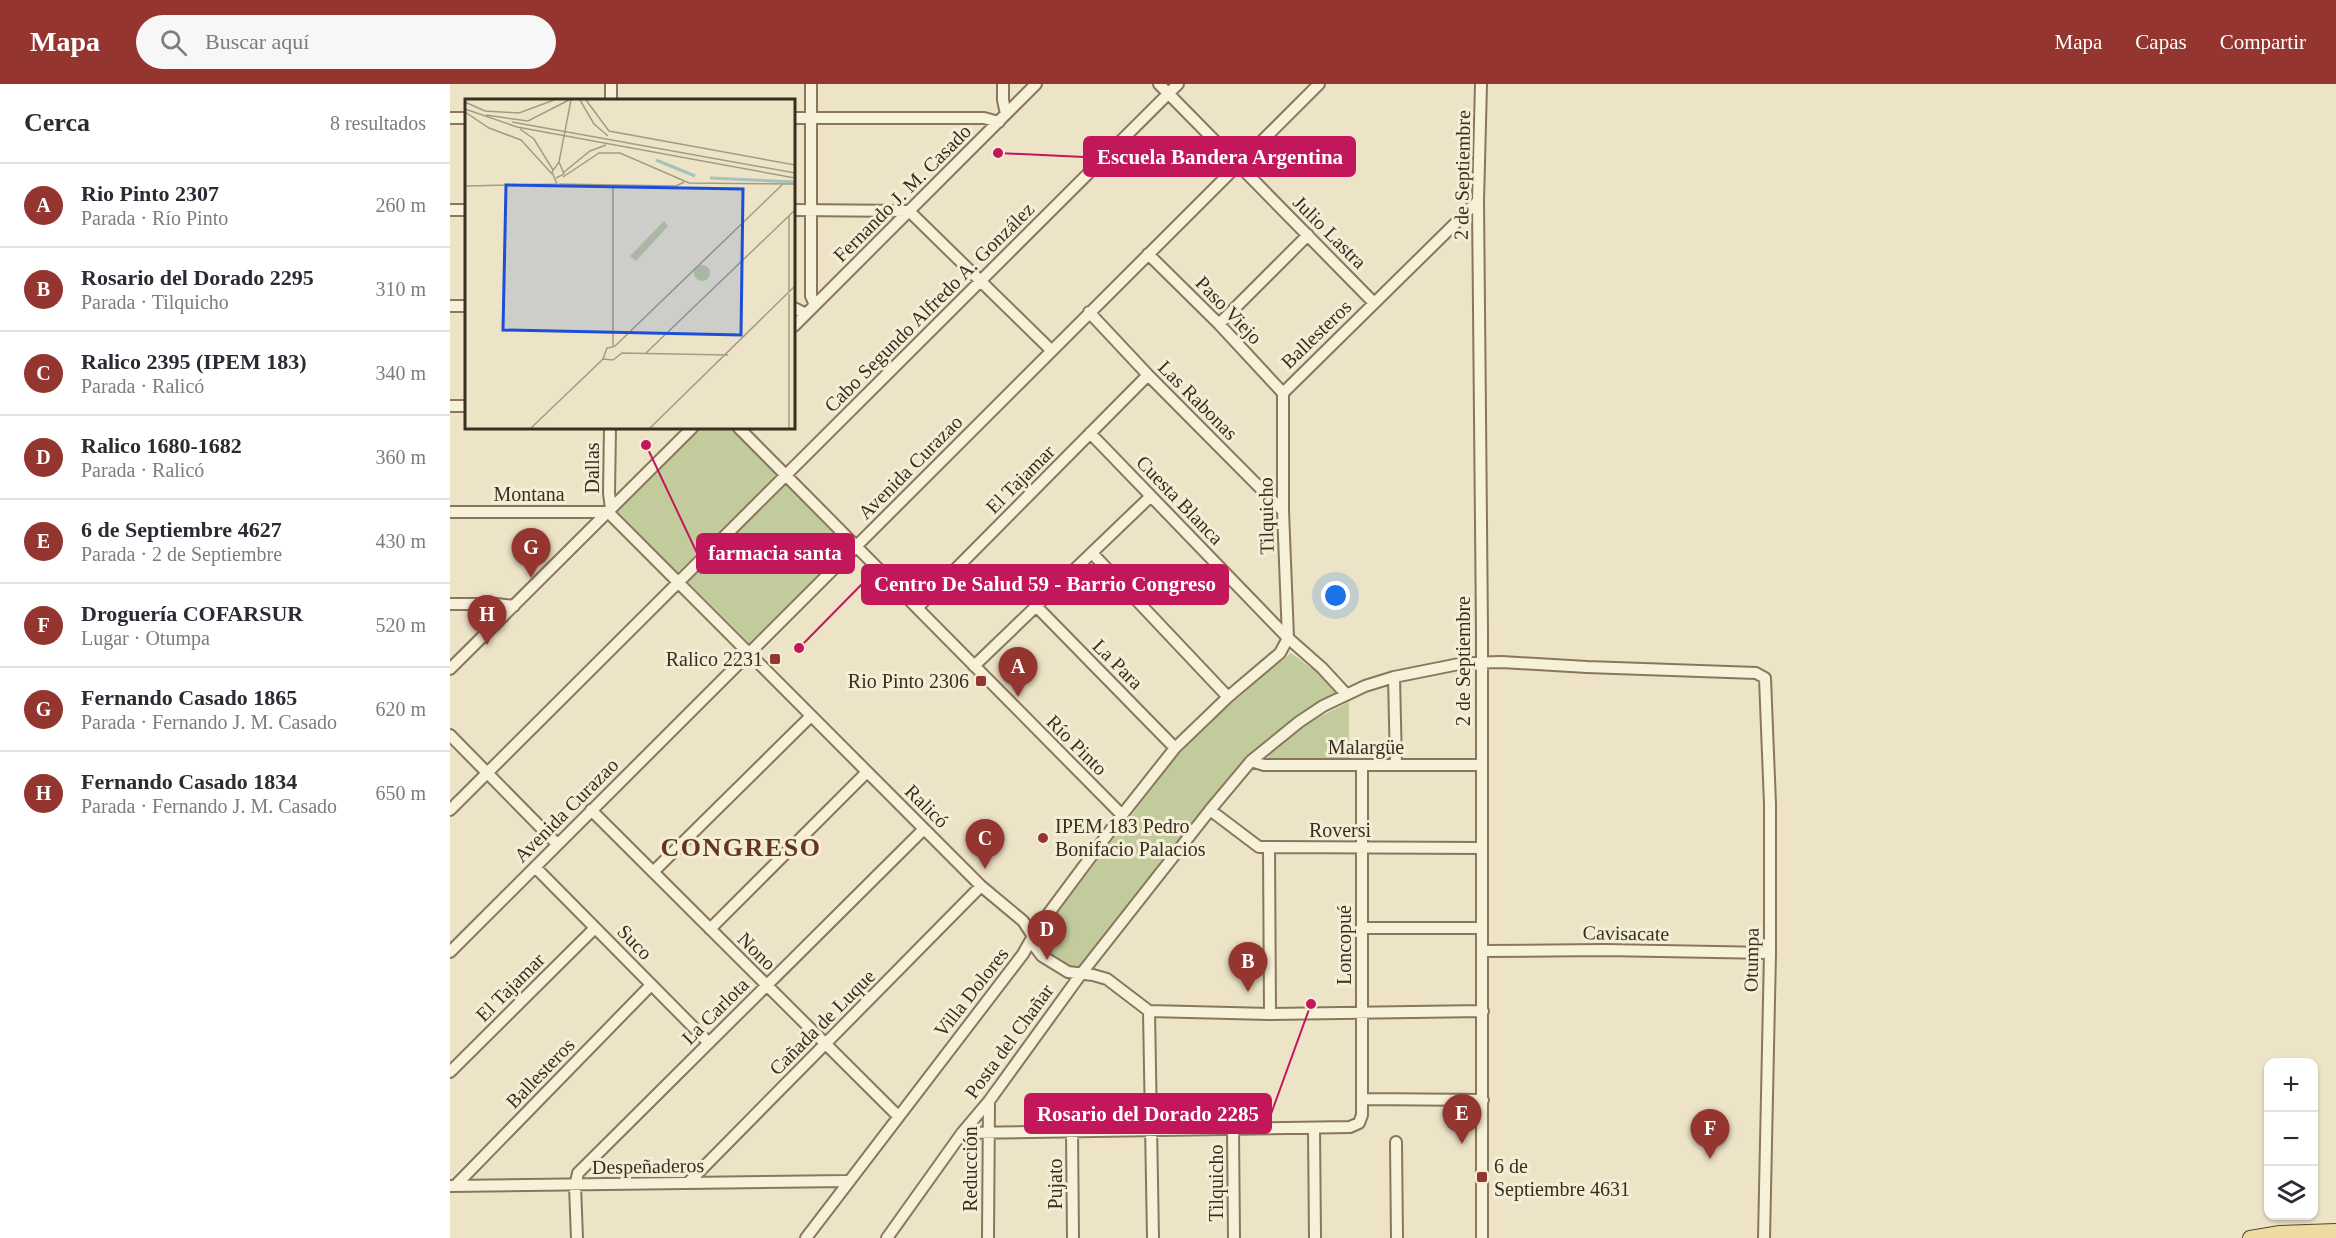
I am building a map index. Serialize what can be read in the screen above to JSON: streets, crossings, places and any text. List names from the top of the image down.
{
  "streets": {
    "street": [
      "2 de Septiembre",
      "Fernando J. M. Casado",
      "Julio Lastra",
      "Cabo Segundo Alfredo A. González",
      "Paso Viejo",
      "Ballesteros",
      "Las Rabonas",
      "Avenida Curazao",
      "Dallas",
      "El Tajamar",
      "Montana",
      "Cuesta Blanca",
      "Tilquicho",
      "La Para",
      "Río Pinto",
      "Malargüe",
      "Ralicó",
      "Roversi",
      "Cavisacate",
      "Suco",
      "Loncopué",
      "Nono",
      "Otumpa",
      "Villa Dolores",
      "La Carlota",
      "Cañada de Luque",
      "Posta del Chañar",
      "Despeñaderos",
      "Reducción",
      "Pujato"
    ]
  },
  "crossings": [
    ["2 de Septiembre", "Ballesteros"],
    ["2 de Septiembre", "Malargüe"],
    ["2 de Septiembre", "Roversi"],
    ["2 de Septiembre", "Cavisacate"],
    ["2 de Septiembre", "Posta del Chañar"],
    ["Julio Lastra", "Cabo Segundo Alfredo A. González"],
    ["Julio Lastra", "Ballesteros"],
    ["Julio Lastra", "Avenida Curazao"],
    ["Cabo Segundo Alfredo A. González", "Río Pinto"],
    ["Cabo Segundo Alfredo A. González", "Ralicó"],
    ["Paso Viejo", "Ballesteros"],
    ["Paso Viejo", "Avenida Curazao"],
    ["Paso Viejo", "Tilquicho"],
    ["Ballesteros", "Tilquicho"],
    ["Ballesteros", "Suco"],
    ["Ballesteros", "Despeñaderos"],
    ["Las Rabonas", "Avenida Curazao"],
    ["Las Rabonas", "El Tajamar"],
    ["Las Rabonas", "Tilquicho"],
    ["Avenida Curazao", "Río Pinto"],
    ["Avenida Curazao", "Ralicó"],
    ["Avenida Curazao", "Suco"],
    ["Avenida Curazao", "Nono"],
    ["Dallas", "Montana"],
    ["Dallas", "Ralicó"],
    ["El Tajamar", "Cuesta Blanca"],
    ["El Tajamar", "Río Pinto"],
    ["El Tajamar", "Suco"],
    ["Montana", "Ralicó"],
    ["Cuesta Blanca", "Tilquicho"],
    ["Cuesta Blanca", "Villa Dolores"],
    ["Cuesta Blanca", "Posta del Chañar"],
    ["Tilquicho", "Villa Dolores"],
    ["La Para", "Villa Dolores"],
    ["Río Pinto", "Villa Dolores"],
    ["Malargüe", "Loncopué"],
    ["Malargüe", "Posta del Chañar"],
    ["Ralicó", "Villa Dolores"],
    ["Ralicó", "La Carlota"],
    ["Ralicó", "Cañada de Luque"],
    ["Ralicó", "Posta del Chañar"],
    ["Roversi", "Loncopué"],
    ["Roversi", "Posta del Chañar"],
    ["Cavisacate", "Otumpa"],
    ["Suco", "La Carlota"],
    ["Nono", "Villa Dolores"],
    ["Nono", "La Carlota"],
    ["Nono", "Cañada de Luque"],
    ["Otumpa", "Posta del Chañar"],
    ["Villa Dolores", "Despeñaderos"],
    ["La Carlota", "Despeñaderos"],
    ["Cañada de Luque", "Despeñaderos"],
    ["Posta del Chañar", "Reducción"]
  ],
  "districts": ["CONGRESO"],
  "places": {
    "other": [
      "Escuela Bandera Argentina",
      "farmacia santa",
      "Centro De Salud 59 - Barrio Congreso",
      "IPEM 183 Pedro Bonifacio Palacios",
      "Rosario del Dorado 2285"
    ],
    "transit": ["Ralico 2231", "Rio Pinto 2306", "6 de Septiembre 4631"]
  },
  "page": {
    "header": "Mapa",
    "search": "Buscar aquí",
    "nav": ["Mapa", "Capas", "Compartir"],
    "heading": ["Cerca", "8 resultados"],
    "list": [
      {
        "mark": "A",
        "name": "Rio Pinto 2307",
        "note": "Parada · Río Pinto",
        "value": "260 m"
      },
      {
        "mark": "B",
        "name": "Rosario del Dorado 2295",
        "note": "Parada · Tilquicho",
        "value": "310 m"
      },
      {
        "mark": "C",
        "name": "Ralico 2395 (IPEM 183)",
        "note": "Parada · Ralicó",
        "value": "340 m"
      },
      {
        "mark": "D",
        "name": "Ralico 1680-1682",
        "note": "Parada · Ralicó",
        "value": "360 m"
      },
      {
        "mark": "E",
        "name": "6 de Septiembre 4627",
        "note": "Parada · 2 de Septiembre",
        "value": "430 m"
      },
      {
        "mark": "F",
        "name": "Droguería COFARSUR",
        "note": "Lugar · Otumpa",
        "value": "520 m"
      },
      {
        "mark": "G",
        "name": "Fernando Casado 1865",
        "note": "Parada · Fernando J. M. Casado",
        "value": "620 m"
      },
      {
        "mark": "H",
        "name": "Fernando Casado 1834",
        "note": "Parada · Fernando J. M. Casado",
        "value": "650 m"
      }
    ],
    "pins": [
      "G",
      "H",
      "A",
      "C",
      "D",
      "B",
      "E",
      "F"
    ],
    "map_buttons": ["+", "−"]
  }
}
